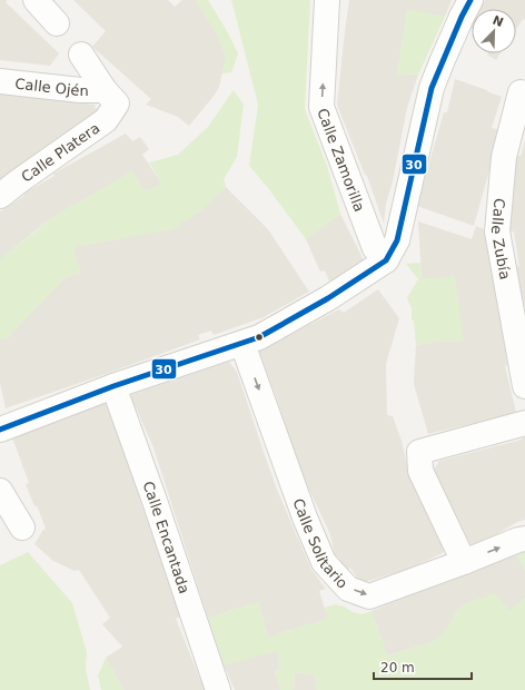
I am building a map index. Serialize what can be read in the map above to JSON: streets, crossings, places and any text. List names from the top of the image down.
{
  "streets": {
    "street": [
      "Calle Ojén",
      "Calle Platera",
      "Calle Zamorilla",
      "Calle Zubía",
      "Calle Encantada",
      "Calle Solitario"
    ]
  },
  "crossings": [
    ["Calle Ojén", "Calle Platera"]
  ],
  "one_way": ["Calle Zamorilla"],
  "lines": ["transit line 30"],
  "scale_bar": "20 m",
  "north": "top right"
}
